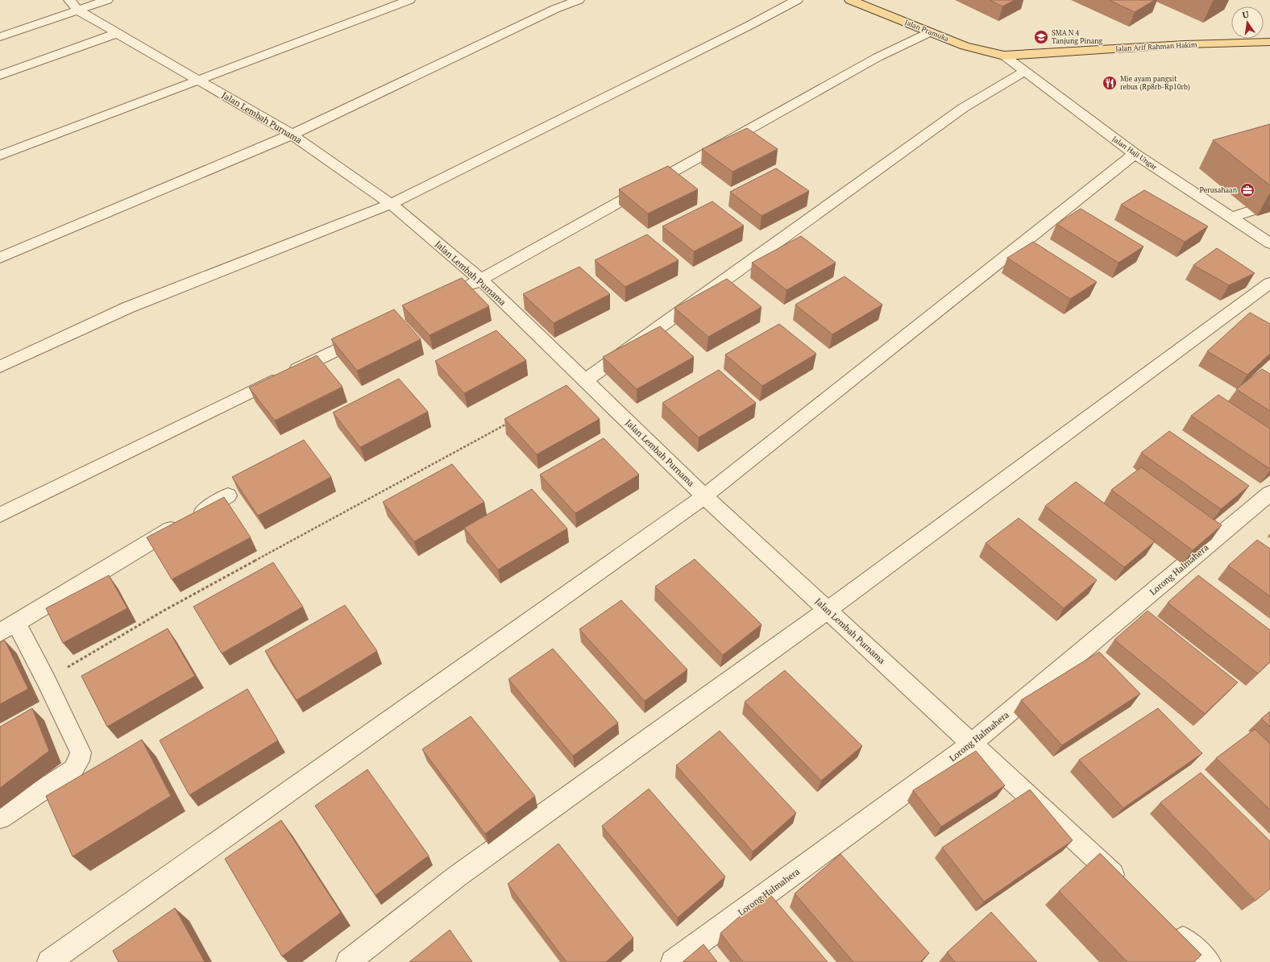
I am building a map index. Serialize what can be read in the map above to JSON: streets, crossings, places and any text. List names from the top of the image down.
{
  "streets": {
    "main road": ["Jalan Pramuka", "Jalan Arif Rahman Hakim"],
    "street": ["Jalan Lembah Purnama", "Jalan Haji Ungar", "Lorong Halmahera"]
  },
  "crossings": [
    ["Jalan Pramuka", "Jalan Arif Rahman Hakim"],
    ["Jalan Pramuka", "Jalan Haji Ungar"],
    ["Jalan Arif Rahman Hakim", "Jalan Haji Ungar"],
    ["Jalan Lembah Purnama", "Lorong Halmahera"]
  ],
  "places": {
    "school or university": ["SMA N 4 Tanjung Pinang"],
    "restaurant": ["Mie ayam pangsit rebus (Rp8rb-Rp10rb)"],
    "office": ["Perusahaan"]
  },
  "north": "top"
}
